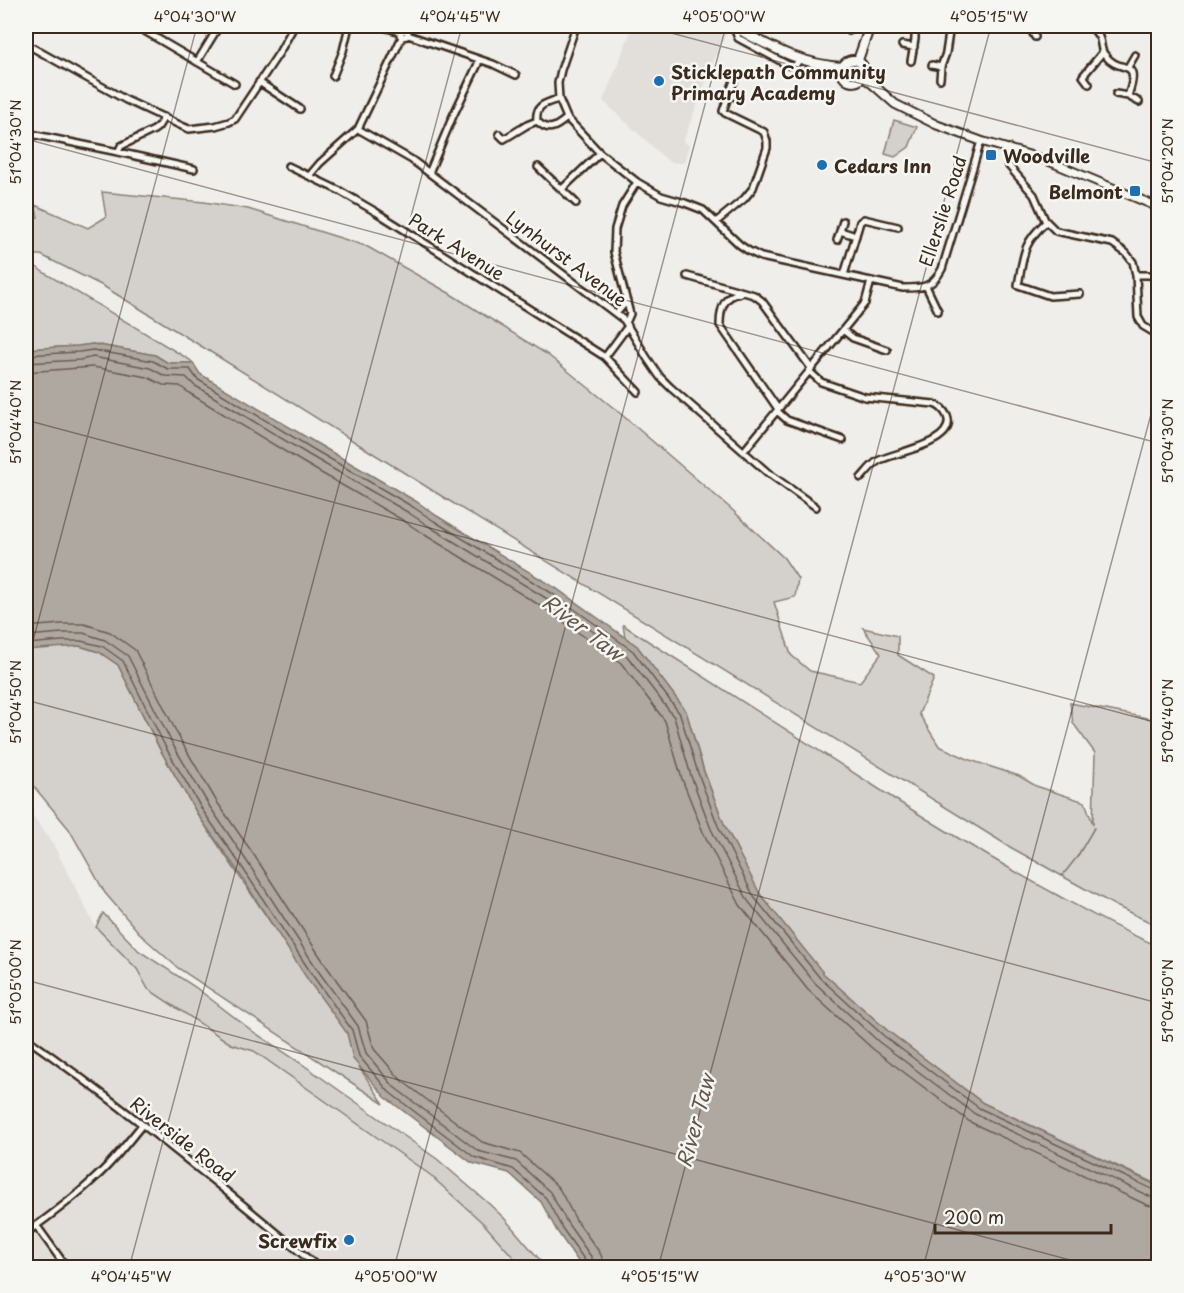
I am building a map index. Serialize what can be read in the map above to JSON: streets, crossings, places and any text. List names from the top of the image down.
{
  "streets": {
    "street": [
      "Ellerslie Road",
      "Park Avenue",
      "Lynhurst Avenue",
      "Riverside Road"
    ]
  },
  "water": ["River Taw"],
  "places": {
    "other": ["Sticklepath Community Primary Academy", "Cedars Inn", "Screwfix"],
    "transit": ["Woodville", "Belmont"]
  },
  "scale_bar": "200 m",
  "coordinates": [
    "4°04'30\"W",
    "4°04'45\"W",
    "4°05'00\"W",
    "4°05'15\"W",
    "51°04'30\"N",
    "51°04'20\"N",
    "51°04'40\"N",
    "51°04'50\"N",
    "51°05'00\"N",
    "4°05'30\"W"
  ]
}
